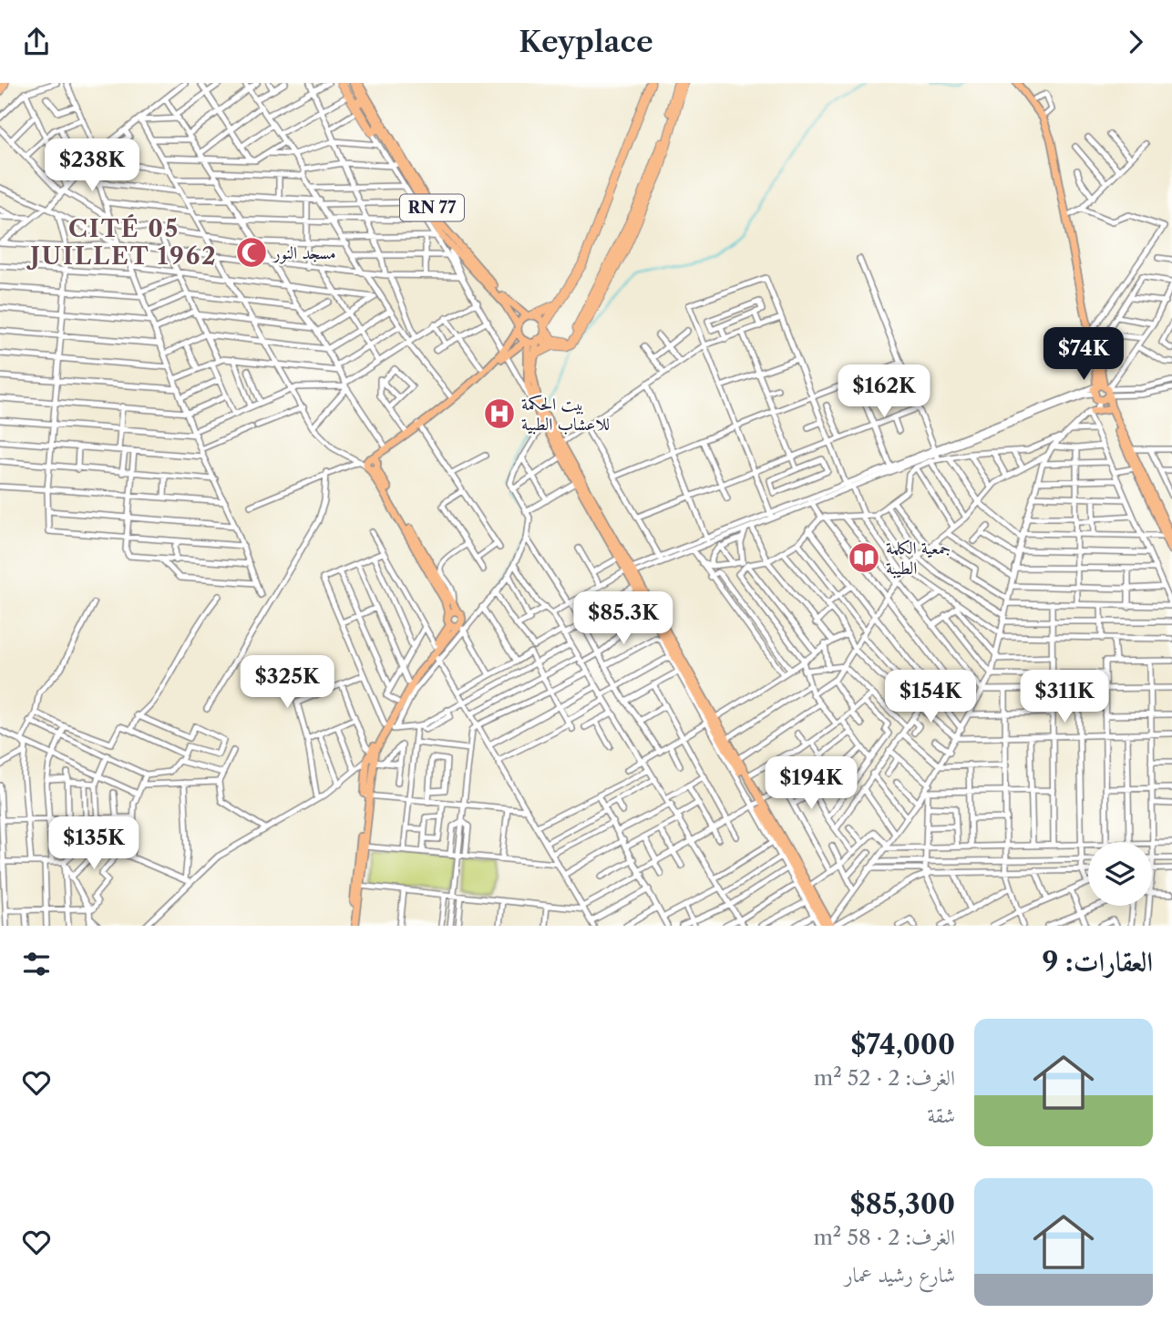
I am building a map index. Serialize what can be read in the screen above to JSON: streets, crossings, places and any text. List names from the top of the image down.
{
  "streets": {
    "main road": ["RN 77"]
  },
  "districts": ["CITÉ 05 JUILLET 1962"],
  "places": {
    "mosque": ["مسجد النور"],
    "hospital": ["بيت الحكمة للاعشاب الطبية"],
    "library": ["جمعية الكلمة الطيبة"]
  },
  "page": {
    "header": "Keyplace",
    "price": [
      "$238K",
      "$74K",
      "$162K",
      "$85.3K",
      "$325K",
      "$154K",
      "$311K",
      "$194K",
      "$135K"
    ],
    "heading": "العقارات: 9",
    "list": [
      {
        "name": "$74,000",
        "note": "الغرف: 2 · 52 m² · شقة"
      },
      {
        "name": "$85,300",
        "note": "الغرف: 2 · 58 m² · شارع رشيد عمار"
      }
    ]
  }
}
